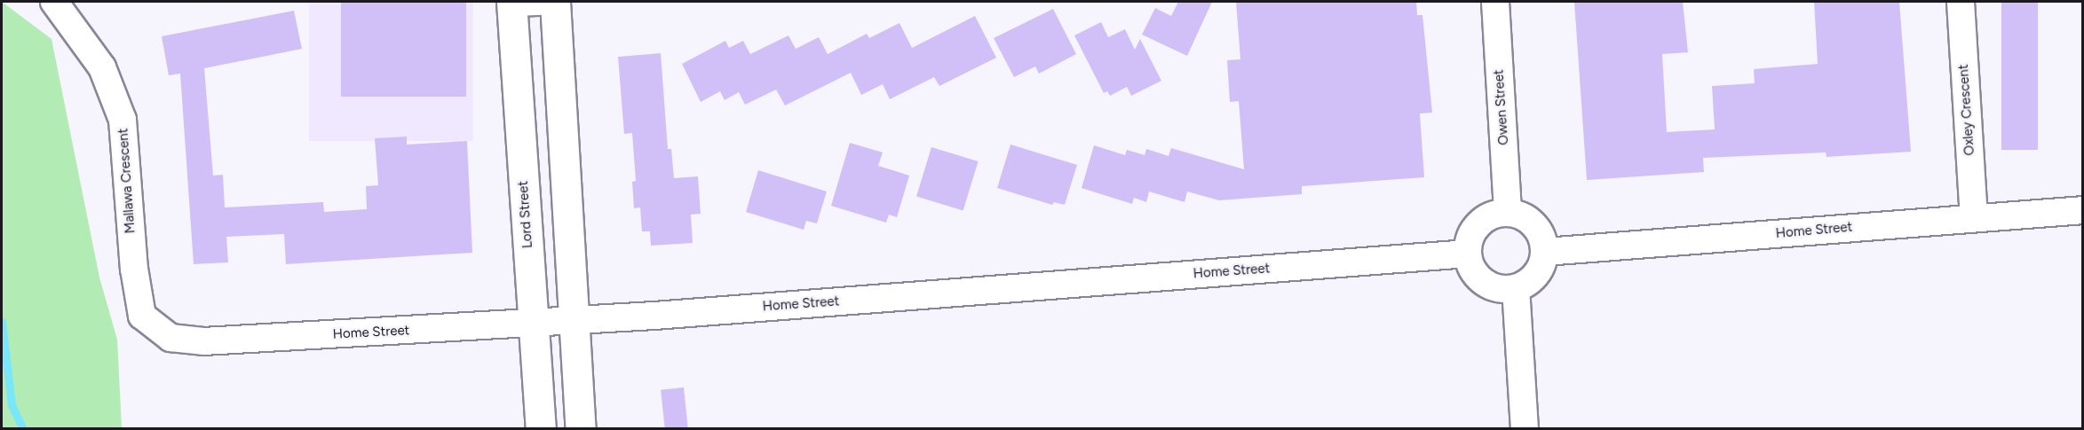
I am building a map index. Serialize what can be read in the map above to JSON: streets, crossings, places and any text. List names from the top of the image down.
{
  "streets": {
    "main road": ["Lord Street"],
    "street": [
      "Owen Street",
      "Oxley Crescent",
      "Mallawa Crescent",
      "Home Street"
    ]
  },
  "crossings": [
    ["Owen Street", "Home Street"],
    ["Oxley Crescent", "Home Street"],
    ["Mallawa Crescent", "Home Street"],
    ["Lord Street", "Home Street"]
  ]
}
